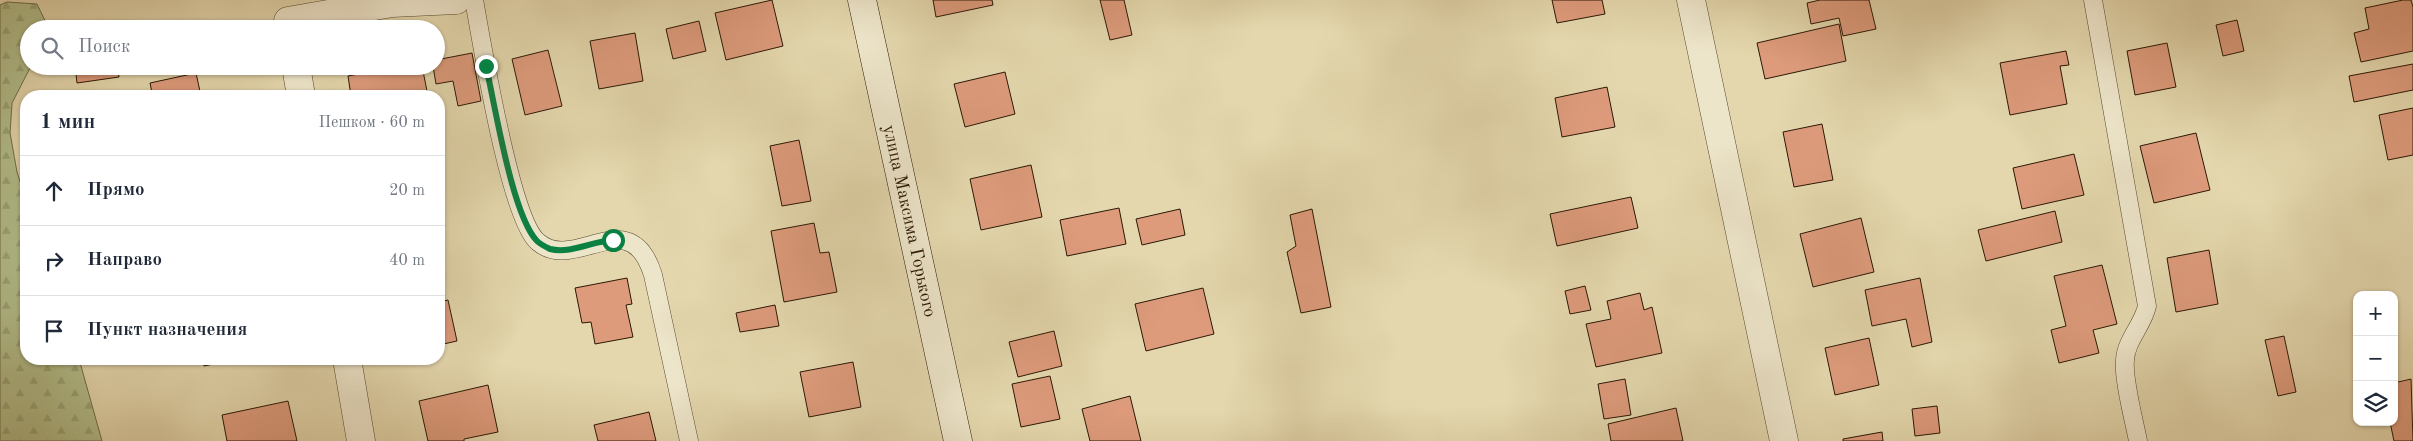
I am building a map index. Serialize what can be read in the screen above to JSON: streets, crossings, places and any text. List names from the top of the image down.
{
  "streets": {
    "street": ["улица Максима Горького"]
  },
  "page": {
    "search": "Поиск",
    "heading": ["1 мин", "Пешком · 60 m"],
    "list": [
      ["Прямо", "20 m"],
      ["Направо", "40 m"],
      "Пункт назначения"
    ],
    "map_buttons": ["+", "−"]
  }
}
